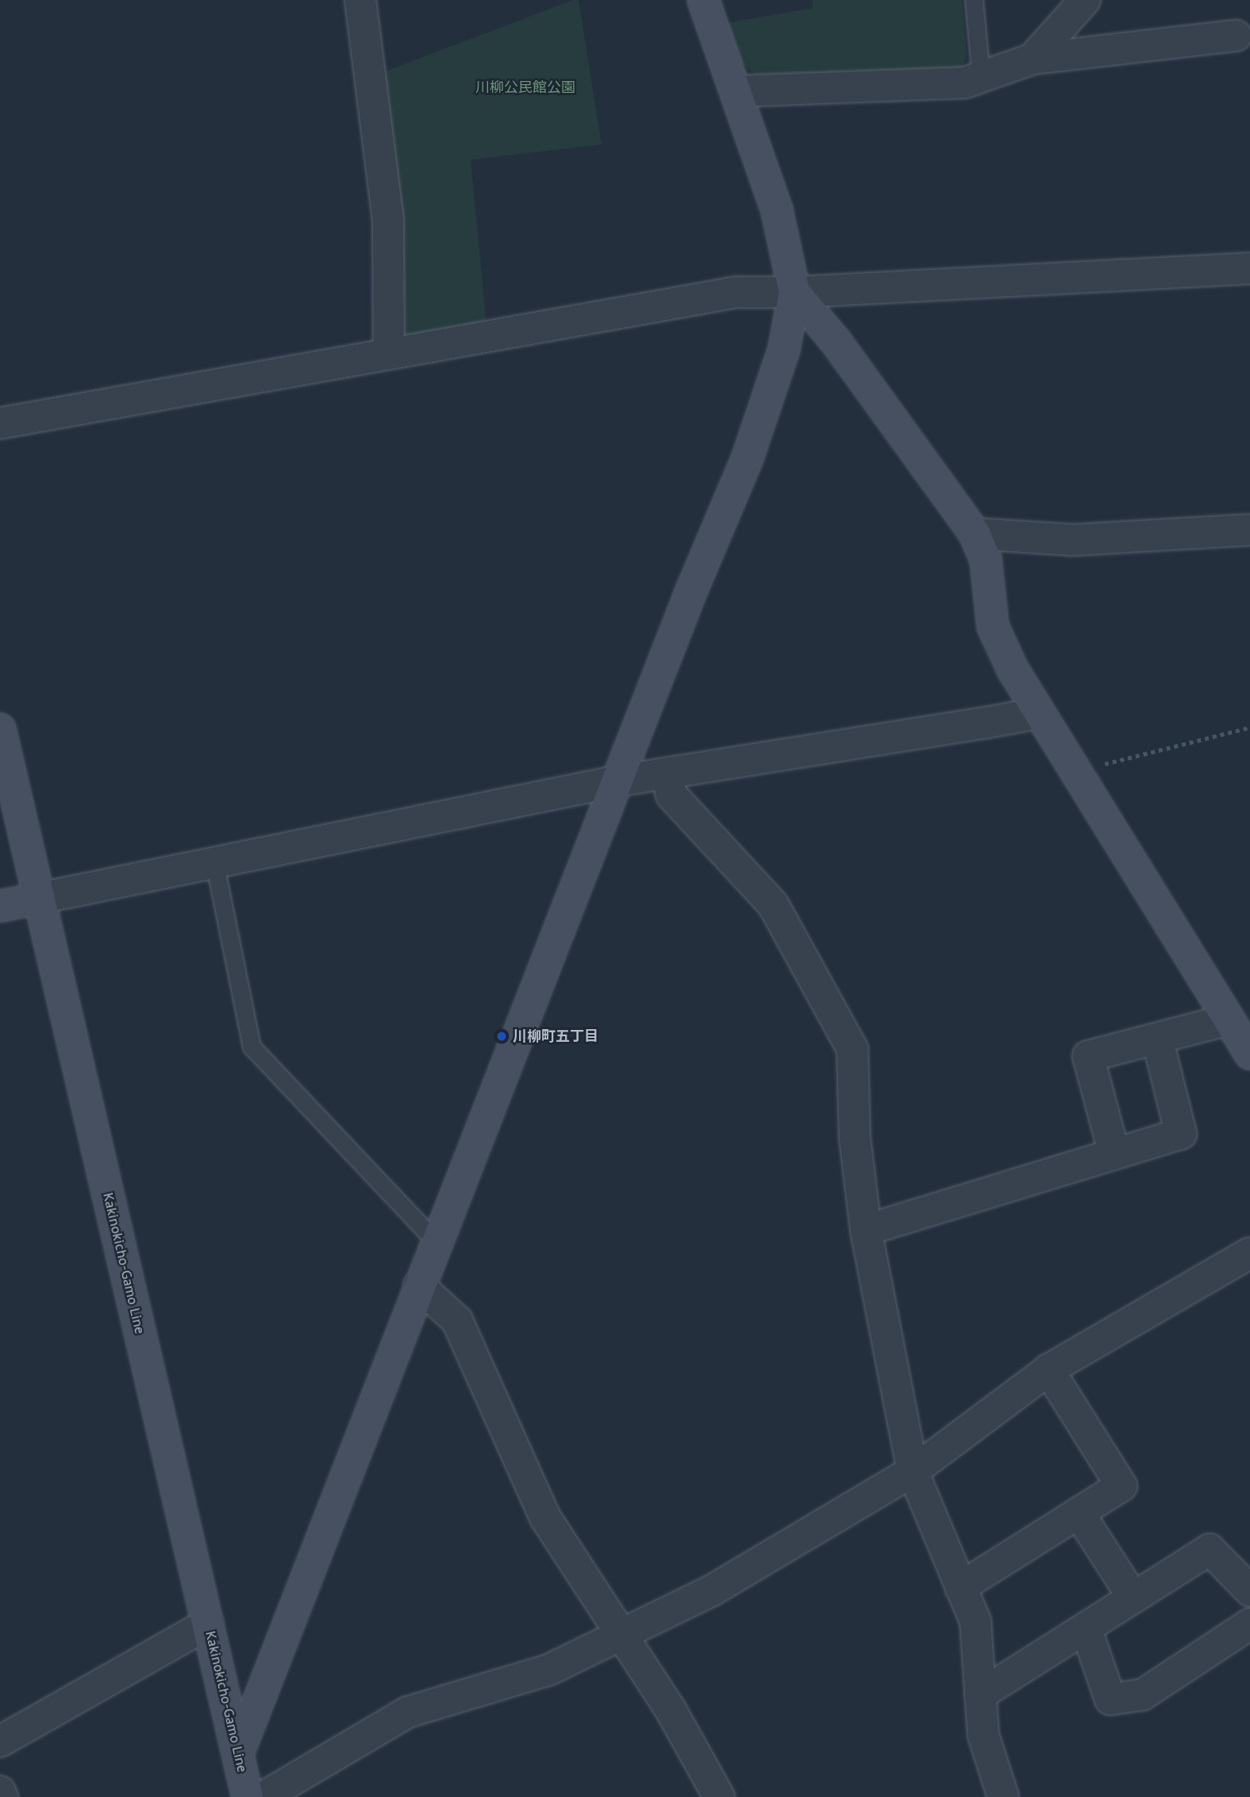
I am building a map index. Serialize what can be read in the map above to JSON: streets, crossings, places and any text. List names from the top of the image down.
{
  "streets": {
    "street": ["Kakinokicho-Gamo Line"]
  },
  "parks": ["川柳公民館公園"],
  "places": ["川柳町五丁目"]
}
